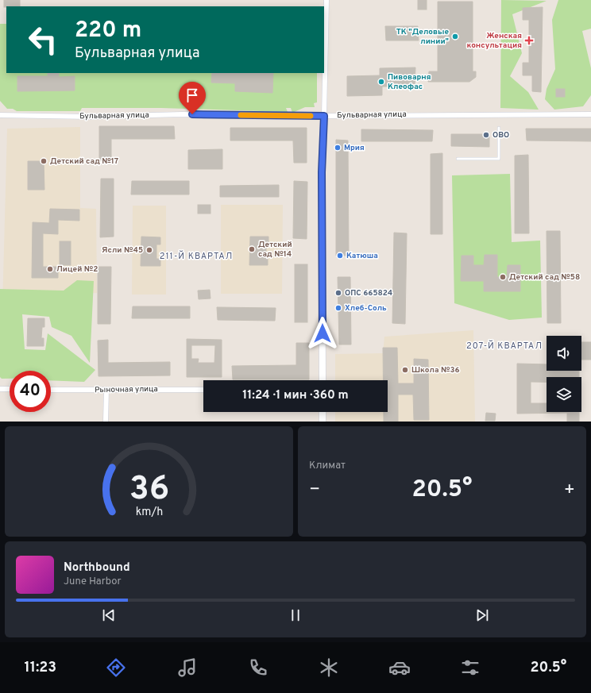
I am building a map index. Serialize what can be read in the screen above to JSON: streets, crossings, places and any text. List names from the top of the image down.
{
  "streets": {
    "street": ["Бульварная улица", "Рыночная улица"]
  },
  "districts": ["211-Й КВАРТАЛ", "207-Й КВАРТАЛ"],
  "places": {
    "other": [
      "ТК \"Деловые линии\"",
      "Пивоварня Клеофас",
      "ОВО",
      "Мрия",
      "Детский сад №17",
      "Детский сад №14",
      "Ясли №45",
      "Катюша",
      "Лицей №2",
      "Детский сад №58",
      "ОПС 665824",
      "Хлеб-Соль",
      "Школа №36"
    ],
    "health": ["Женская консультация"]
  },
  "page": {
    "turn": ["220 m", "Бульварная улица"],
    "limit": "40",
    "trip": "11:24 · 1 мин · 360 m",
    "tile": "Климат",
    "heat": ["−", "20.5°", "+"],
    "song": ["Northbound", "June Harbor"],
    "tabs": ["11:23", "20.5°"],
    "gauge": ["36", "km/h"]
  }
}
